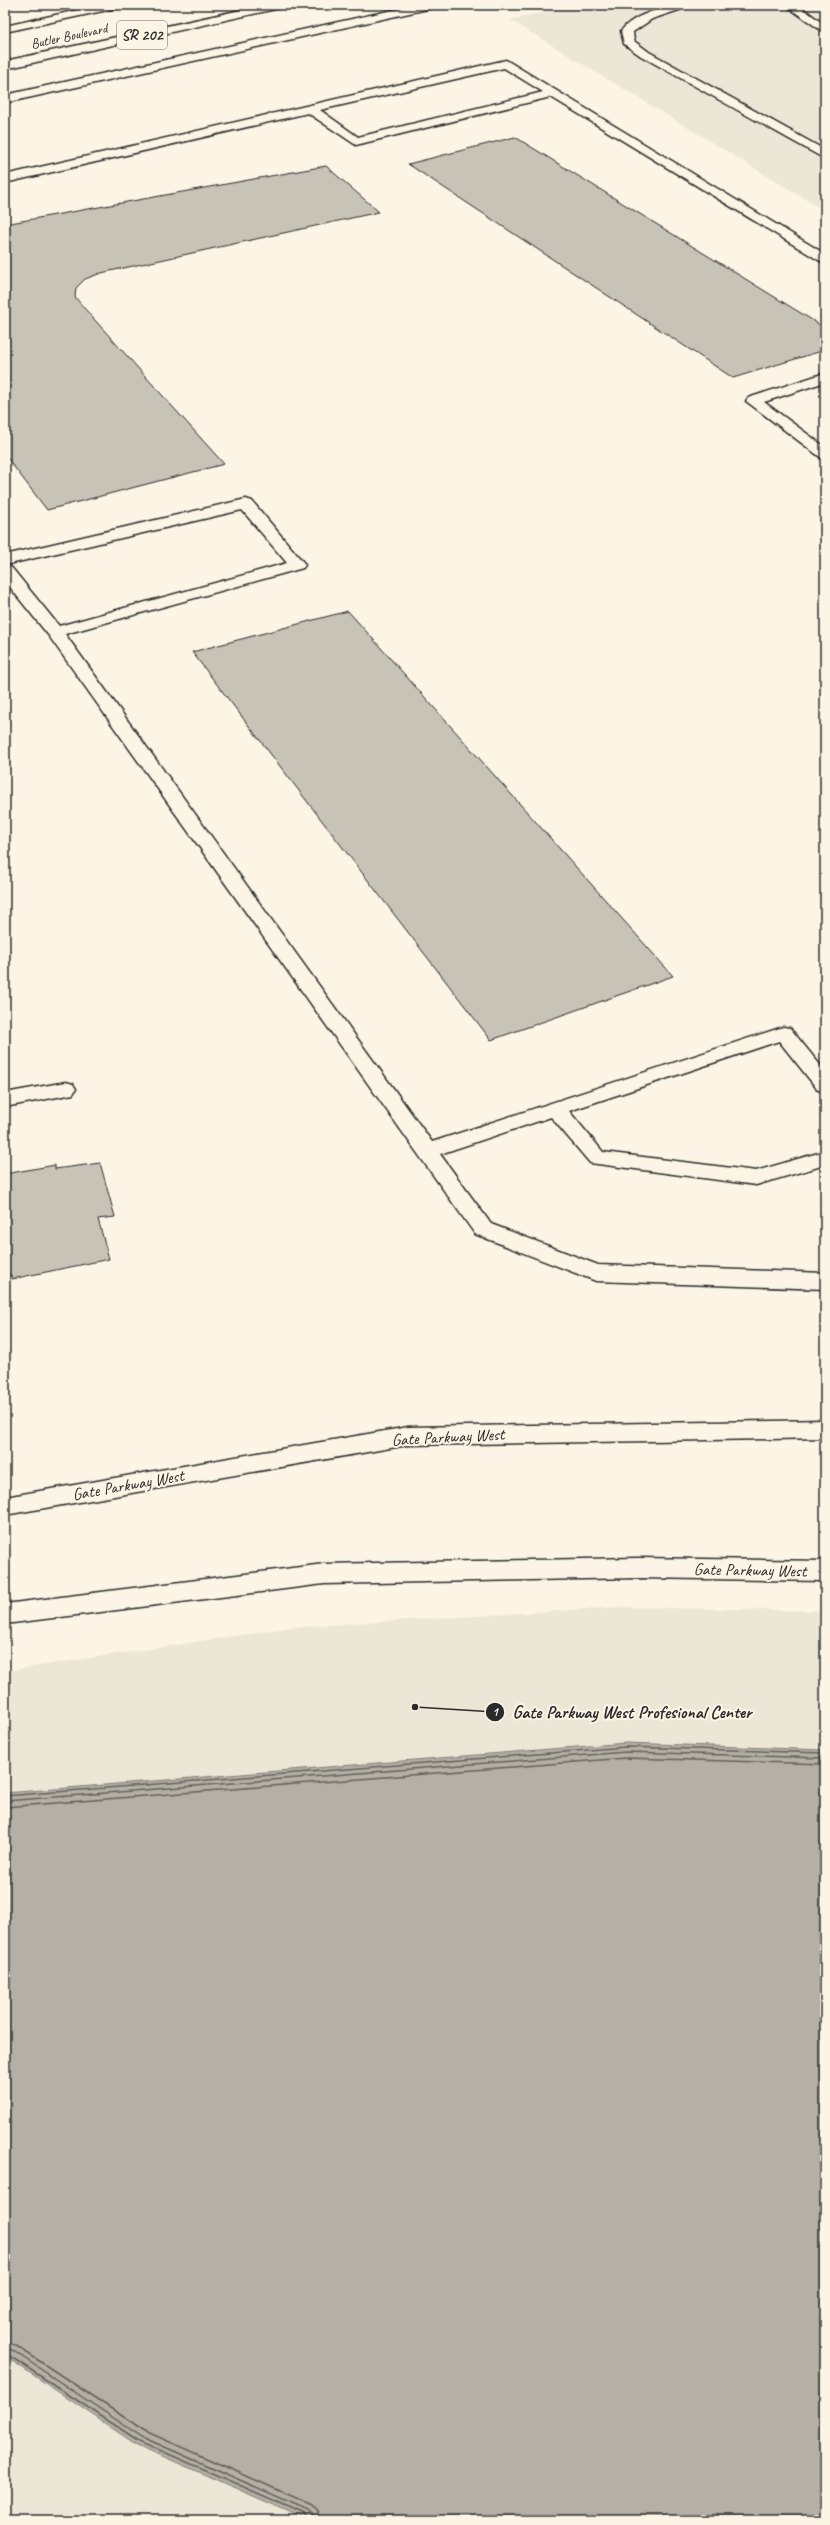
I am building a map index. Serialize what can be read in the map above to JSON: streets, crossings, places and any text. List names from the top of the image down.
{
  "streets": {
    "main road": ["SR 202", "Butler Boulevard", "Gate Parkway West"]
  },
  "places": ["Gate Parkway West Profesional Center"]
}
